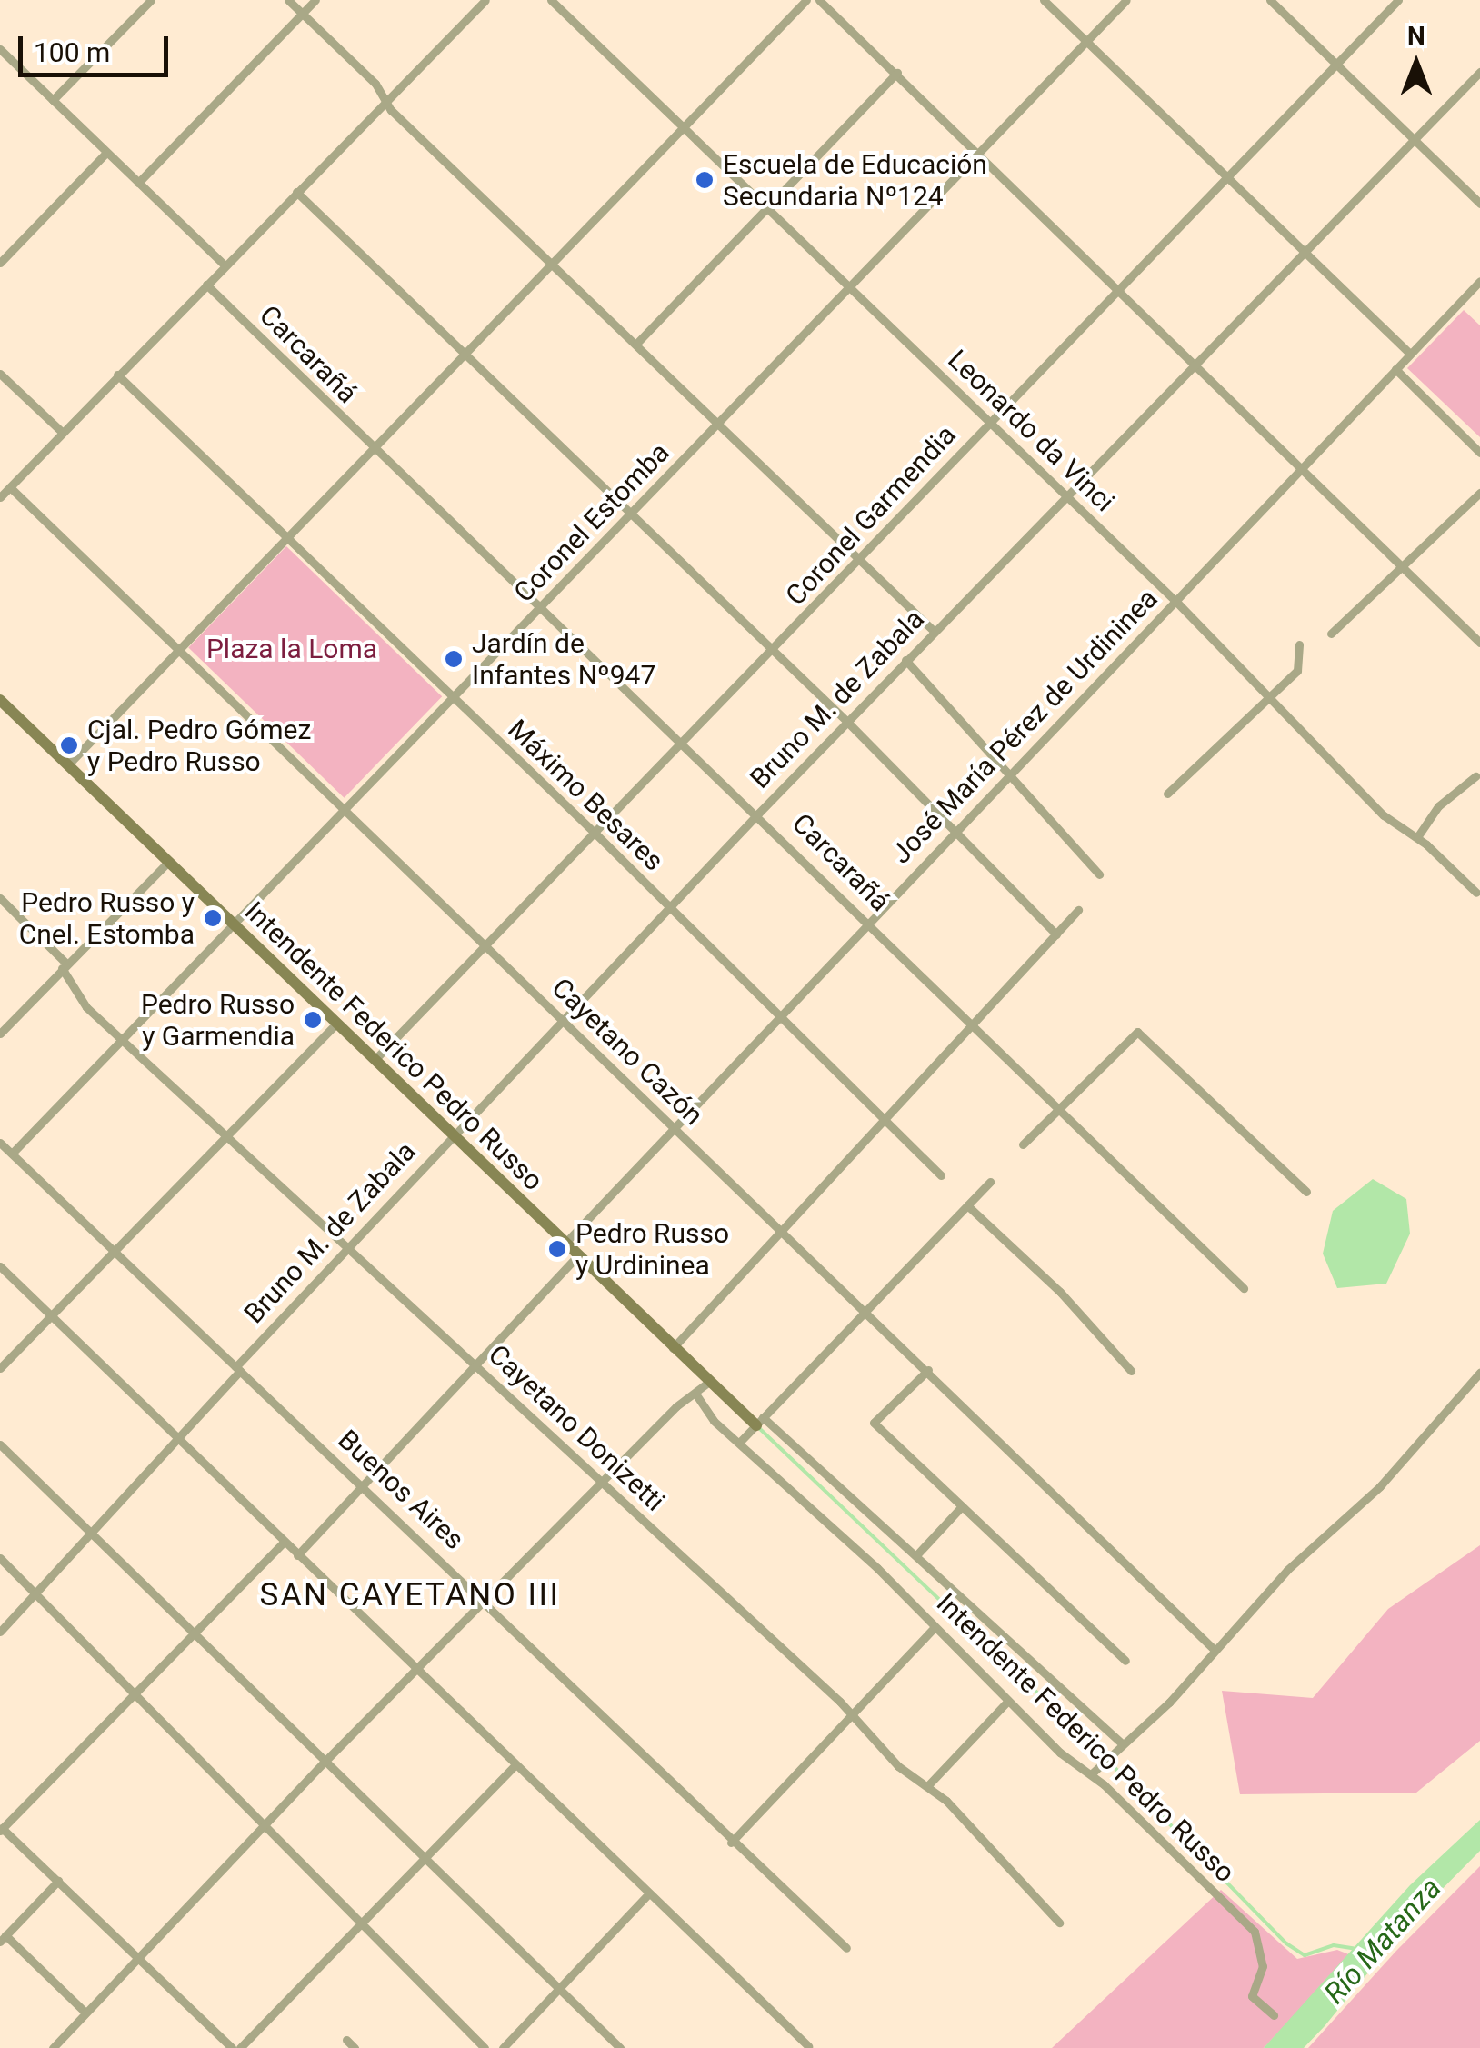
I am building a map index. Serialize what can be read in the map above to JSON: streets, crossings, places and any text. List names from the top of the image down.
{
  "streets": {
    "street": [
      "Carcarañá",
      "Leonardo da Vinci",
      "Coronel Garmendia",
      "Coronel Estomba",
      "Bruno M. de Zabala",
      "José María Pérez de Urdininea",
      "Máximo Besares",
      "Intendente Federico Pedro Russo",
      "Cayetano Cazón",
      "Cayetano Donizetti",
      "Buenos Aires"
    ]
  },
  "crossings": [
    ["Carcarañá", "Coronel Garmendia"],
    ["Carcarañá", "Coronel Estomba"],
    ["Carcarañá", "Bruno M. de Zabala"],
    ["Carcarañá", "José María Pérez de Urdininea"],
    ["Leonardo da Vinci", "Coronel Garmendia"],
    ["Leonardo da Vinci", "Coronel Estomba"],
    ["Leonardo da Vinci", "Bruno M. de Zabala"],
    ["Leonardo da Vinci", "José María Pérez de Urdininea"],
    ["Coronel Garmendia", "Máximo Besares"],
    ["Coronel Garmendia", "Intendente Federico Pedro Russo"],
    ["Coronel Garmendia", "Cayetano Cazón"],
    ["Coronel Estomba", "Máximo Besares"],
    ["Coronel Estomba", "Intendente Federico Pedro Russo"],
    ["Coronel Estomba", "Cayetano Cazón"],
    ["Coronel Estomba", "Cayetano Donizetti"],
    ["Coronel Estomba", "Buenos Aires"],
    ["Bruno M. de Zabala", "Máximo Besares"],
    ["Bruno M. de Zabala", "Intendente Federico Pedro Russo"],
    ["Bruno M. de Zabala", "Cayetano Cazón"],
    ["Bruno M. de Zabala", "Cayetano Donizetti"],
    ["Bruno M. de Zabala", "Buenos Aires"],
    ["José María Pérez de Urdininea", "Máximo Besares"],
    ["José María Pérez de Urdininea", "Intendente Federico Pedro Russo"],
    ["José María Pérez de Urdininea", "Cayetano Cazón"]
  ],
  "districts": ["SAN CAYETANO III"],
  "water": ["Río Matanza"],
  "parks": ["Plaza la Loma"],
  "places": [
    "Escuela de Educación Secundaria Nº124",
    "Jardín de Infantes Nº947",
    "Cjal. Pedro Gómez y Pedro Russo",
    "Pedro Russo y Cnel. Estomba",
    "Pedro Russo y Garmendia",
    "Pedro Russo y Urdininea"
  ],
  "scale_bar": "100 m",
  "north": "top"
}
